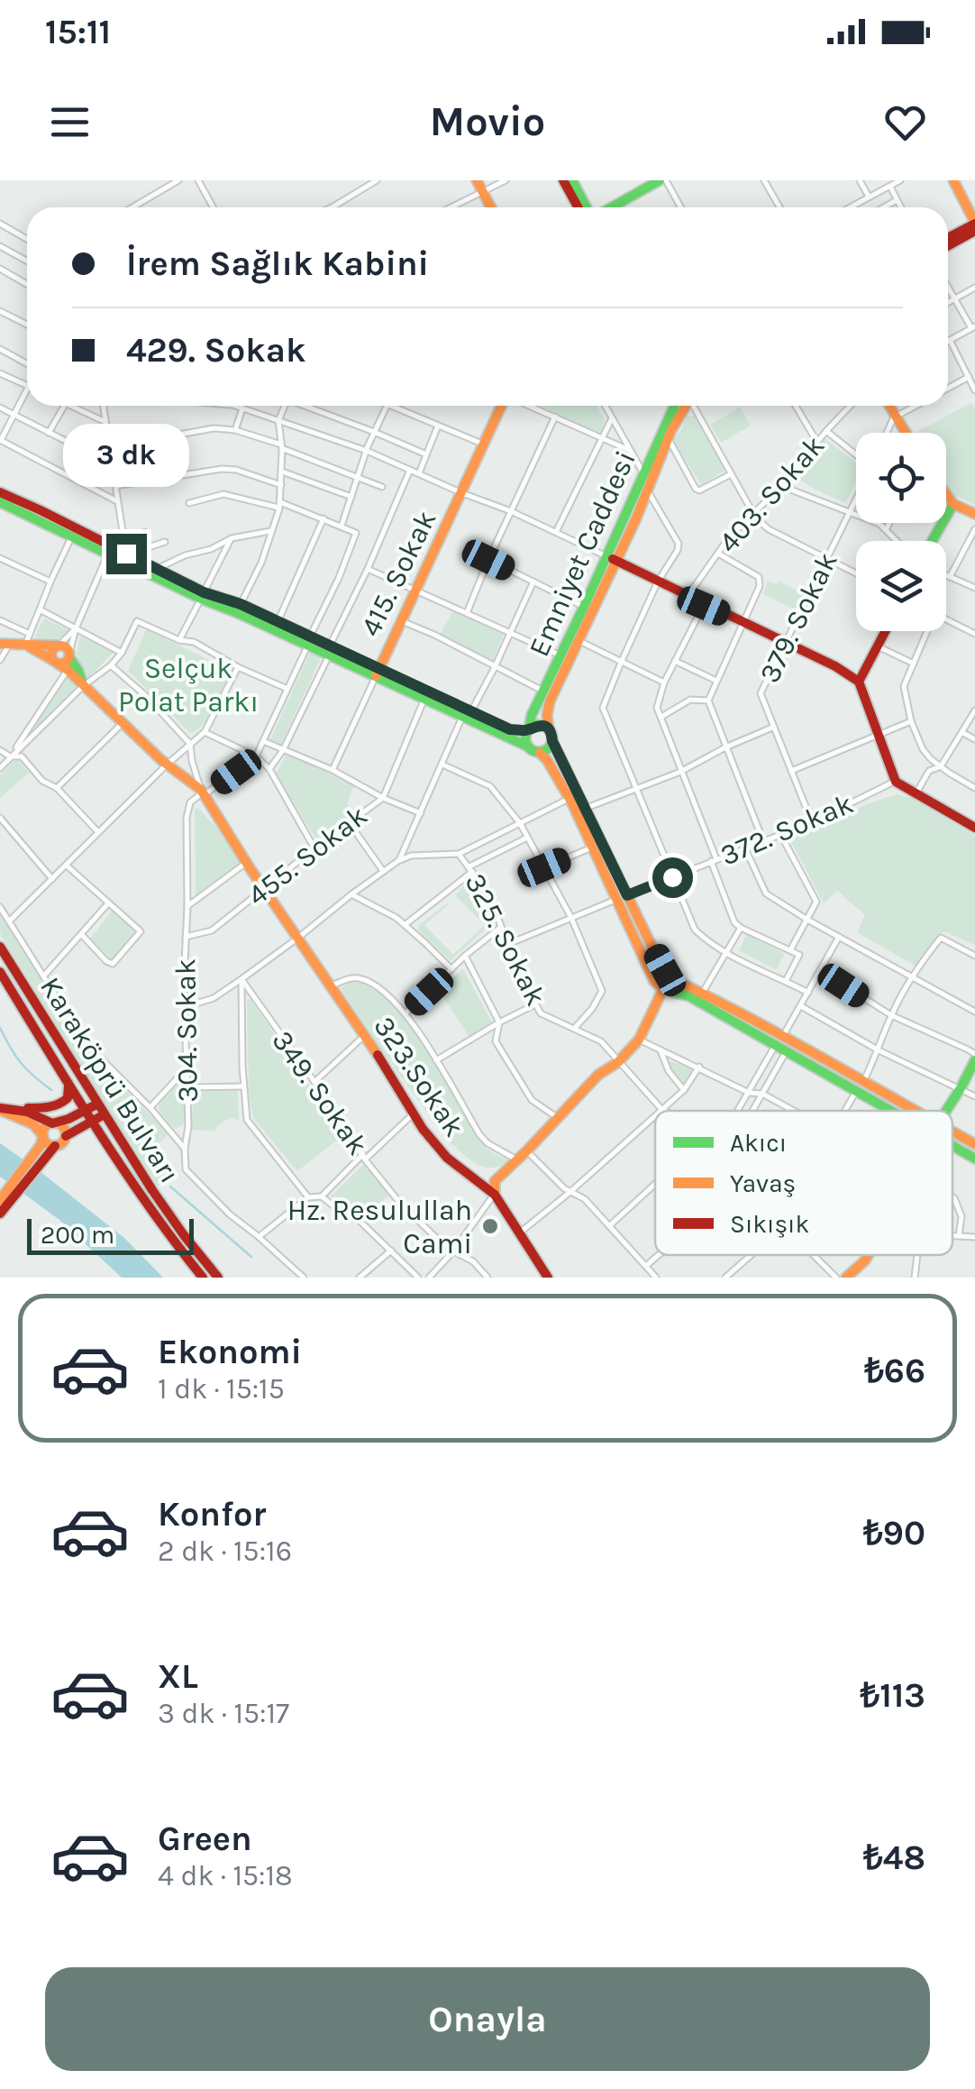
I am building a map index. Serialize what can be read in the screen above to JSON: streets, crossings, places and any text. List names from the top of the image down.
{
  "streets": {
    "main road": [
      "Emniyet Caddesi",
      "415. Sokak",
      "323.Sokak",
      "Karaköprü Bulvarı"
    ],
    "street": [
      "403. Sokak",
      "379. Sokak",
      "372. Sokak",
      "455. Sokak",
      "325. Sokak",
      "304. Sokak",
      "349. Sokak"
    ]
  },
  "crossings": [
    ["379. Sokak", "372. Sokak"],
    ["372. Sokak", "325. Sokak"],
    ["455. Sokak", "304. Sokak"],
    ["455. Sokak", "323.Sokak"],
    ["304. Sokak", "323.Sokak"]
  ],
  "parks": ["Selçuk Polat Parkı"],
  "places": ["Hz. Resulullah Cami"],
  "legend": ["Akıcı", "Yavaş", "Sıkışık"],
  "scale_bar": "200 m",
  "page": {
    "status": "15:11",
    "header": "Movio",
    "banner": ["İrem Sağlık Kabini", "429. Sokak"],
    "bubble": "3 dk",
    "scale": "200 m",
    "list": [
      {
        "name": "Ekonomi",
        "note": "1 dk · 15:15",
        "value": "₺66"
      },
      {
        "name": "Konfor",
        "note": "2 dk · 15:16",
        "value": "₺90"
      },
      {
        "name": "XL",
        "note": "3 dk · 15:17",
        "value": "₺113"
      },
      {
        "name": "Green",
        "note": "4 dk · 15:18",
        "value": "₺48"
      }
    ],
    "buttons": "Onayla"
  }
}
